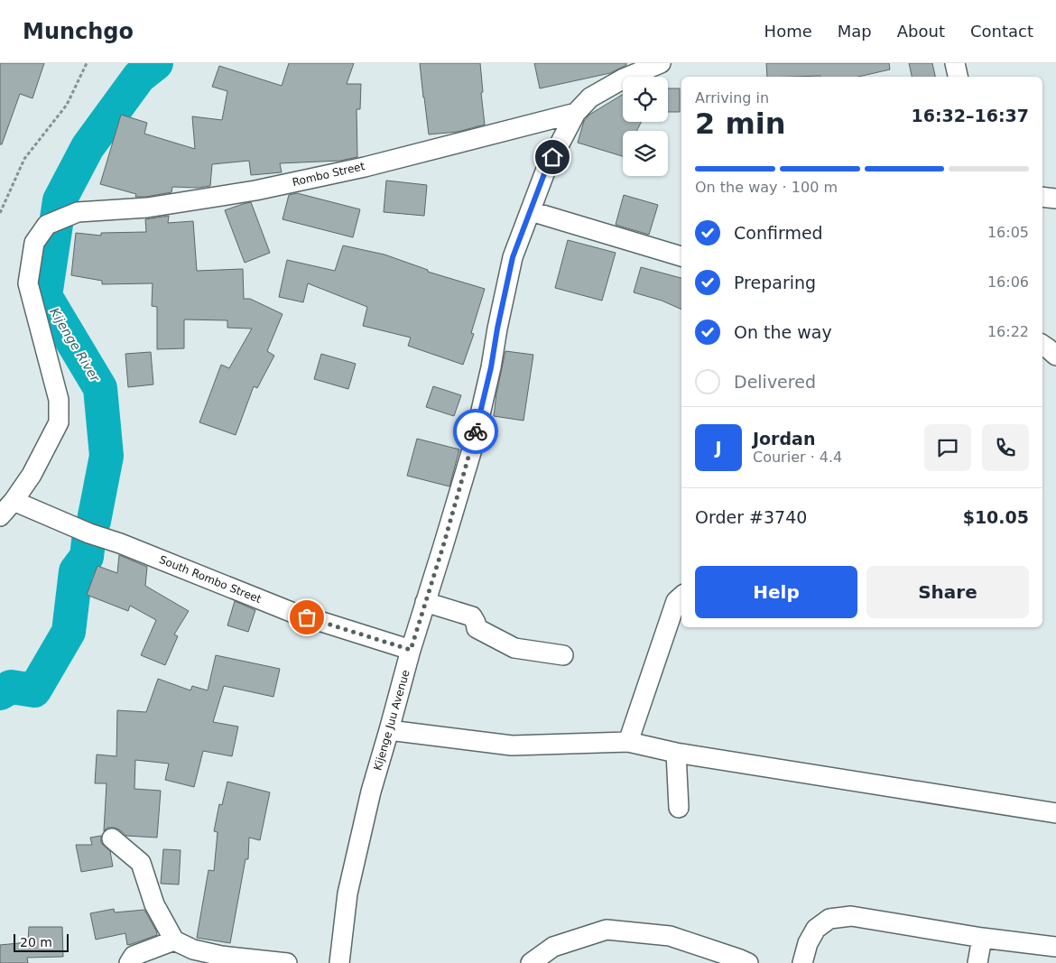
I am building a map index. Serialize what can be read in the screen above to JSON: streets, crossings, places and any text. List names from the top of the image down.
{
  "streets": {
    "street": ["Rombo Street", "South Rombo Street", "Kijenge Juu Avenue"]
  },
  "crossings": [
    ["Rombo Street", "South Rombo Street"],
    ["Rombo Street", "Kijenge Juu Avenue"],
    ["South Rombo Street", "Kijenge Juu Avenue"]
  ],
  "water": ["Kijenge River"],
  "scale_bar": "20 m",
  "page": {
    "header": "Munchgo",
    "nav": [
      "Home",
      "Map",
      "About",
      "Contact"
    ],
    "heading": ["2 min", "Arriving in", "16:32–16:37"],
    "panel": [
      "Jordan",
      "Courier · 4.4",
      "Order #3740",
      "$10.05"
    ],
    "bar": "On the way · 100 m",
    "list": [
      ["Confirmed", "16:05"],
      ["Preparing", "16:06"],
      ["On the way", "16:22"],
      "Delivered"
    ],
    "round": "J",
    "buttons": ["Help", "Share"],
    "scale": "20 m"
  }
}
